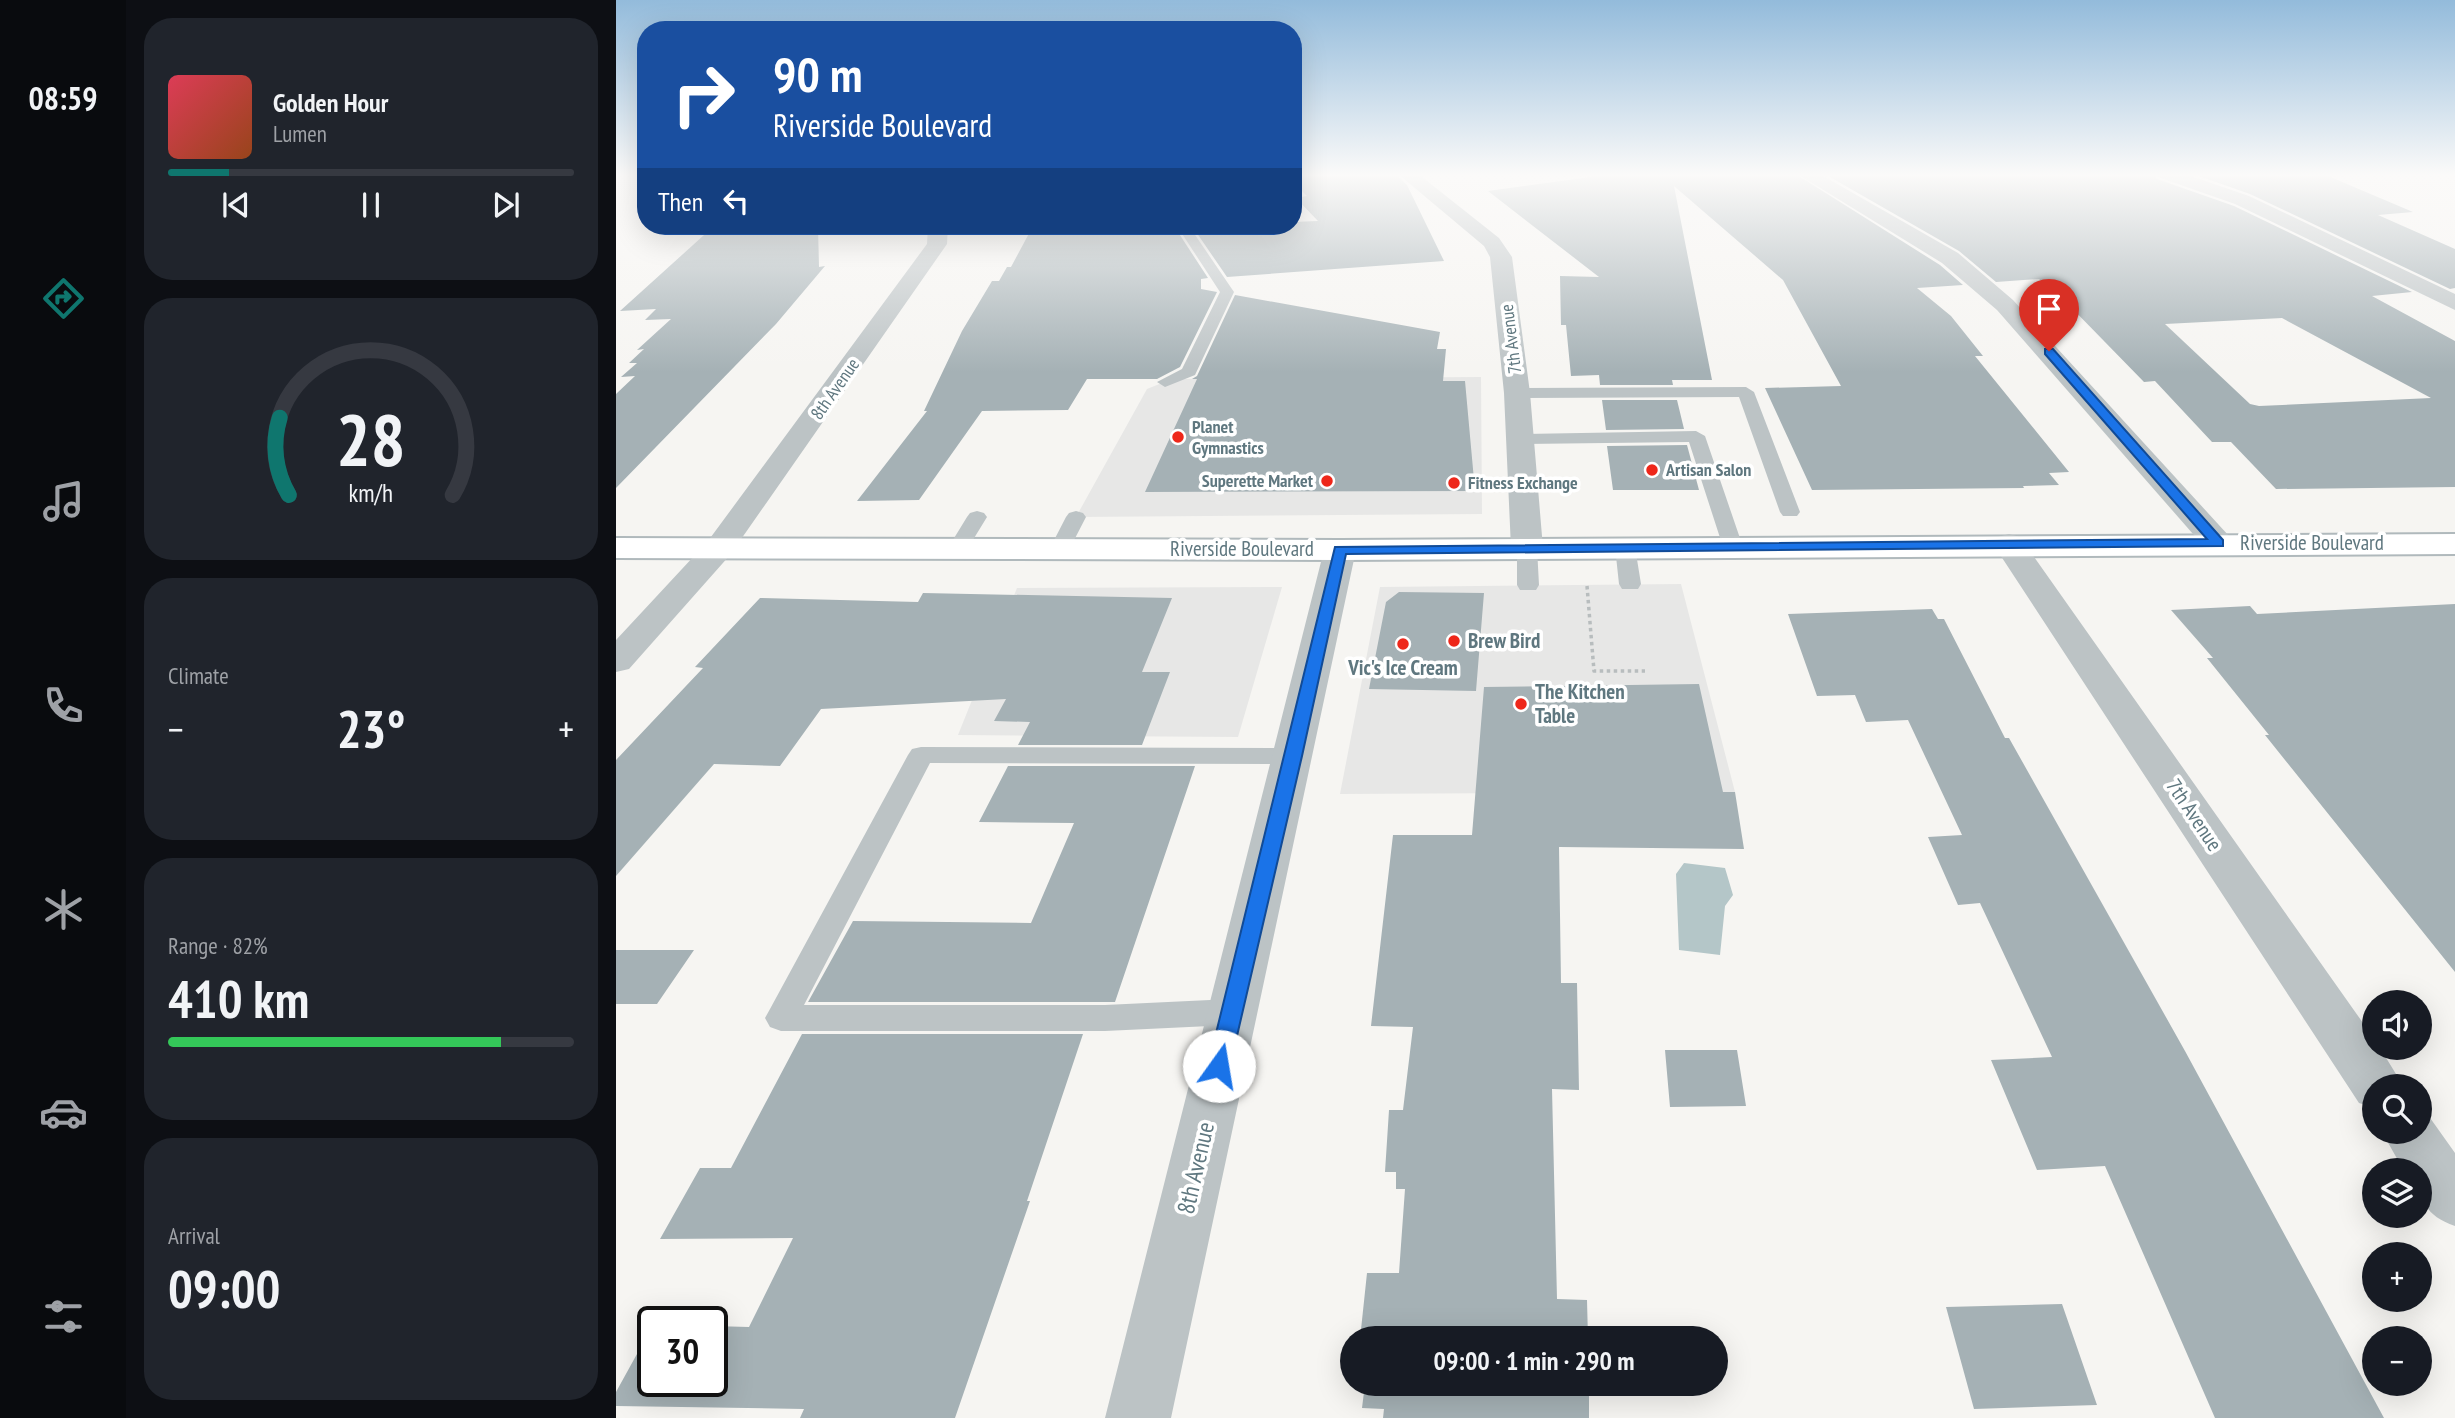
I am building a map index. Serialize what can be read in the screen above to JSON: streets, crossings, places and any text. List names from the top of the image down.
{
  "streets": {
    "main road": ["Riverside Boulevard"],
    "street": ["7th Avenue", "8th Avenue"]
  },
  "crossings": [
    ["7th Avenue", "Riverside Boulevard"],
    ["8th Avenue", "Riverside Boulevard"]
  ],
  "places": [
    "Planet Gymnastics",
    "Artisan Salon",
    "Superette Market",
    "Fitness Exchange",
    "Brew Bird",
    "Vic's Ice Cream",
    "The Kitchen Table"
  ],
  "page": {
    "tabs": "08:59",
    "turn": ["90 m", "Riverside Boulevard"],
    "song": ["Golden Hour", "Lumen"],
    "then": "Then",
    "tile": [
      "Climate",
      ["Range · 82%", "410 km"],
      ["Arrival", "09:00"]
    ],
    "heat": ["−", "23°", "+"],
    "map_buttons": ["+", "−"],
    "limit": "30",
    "trip": "09:00 · 1 min · 290 m",
    "gauge": ["28", "km/h"]
  }
}
